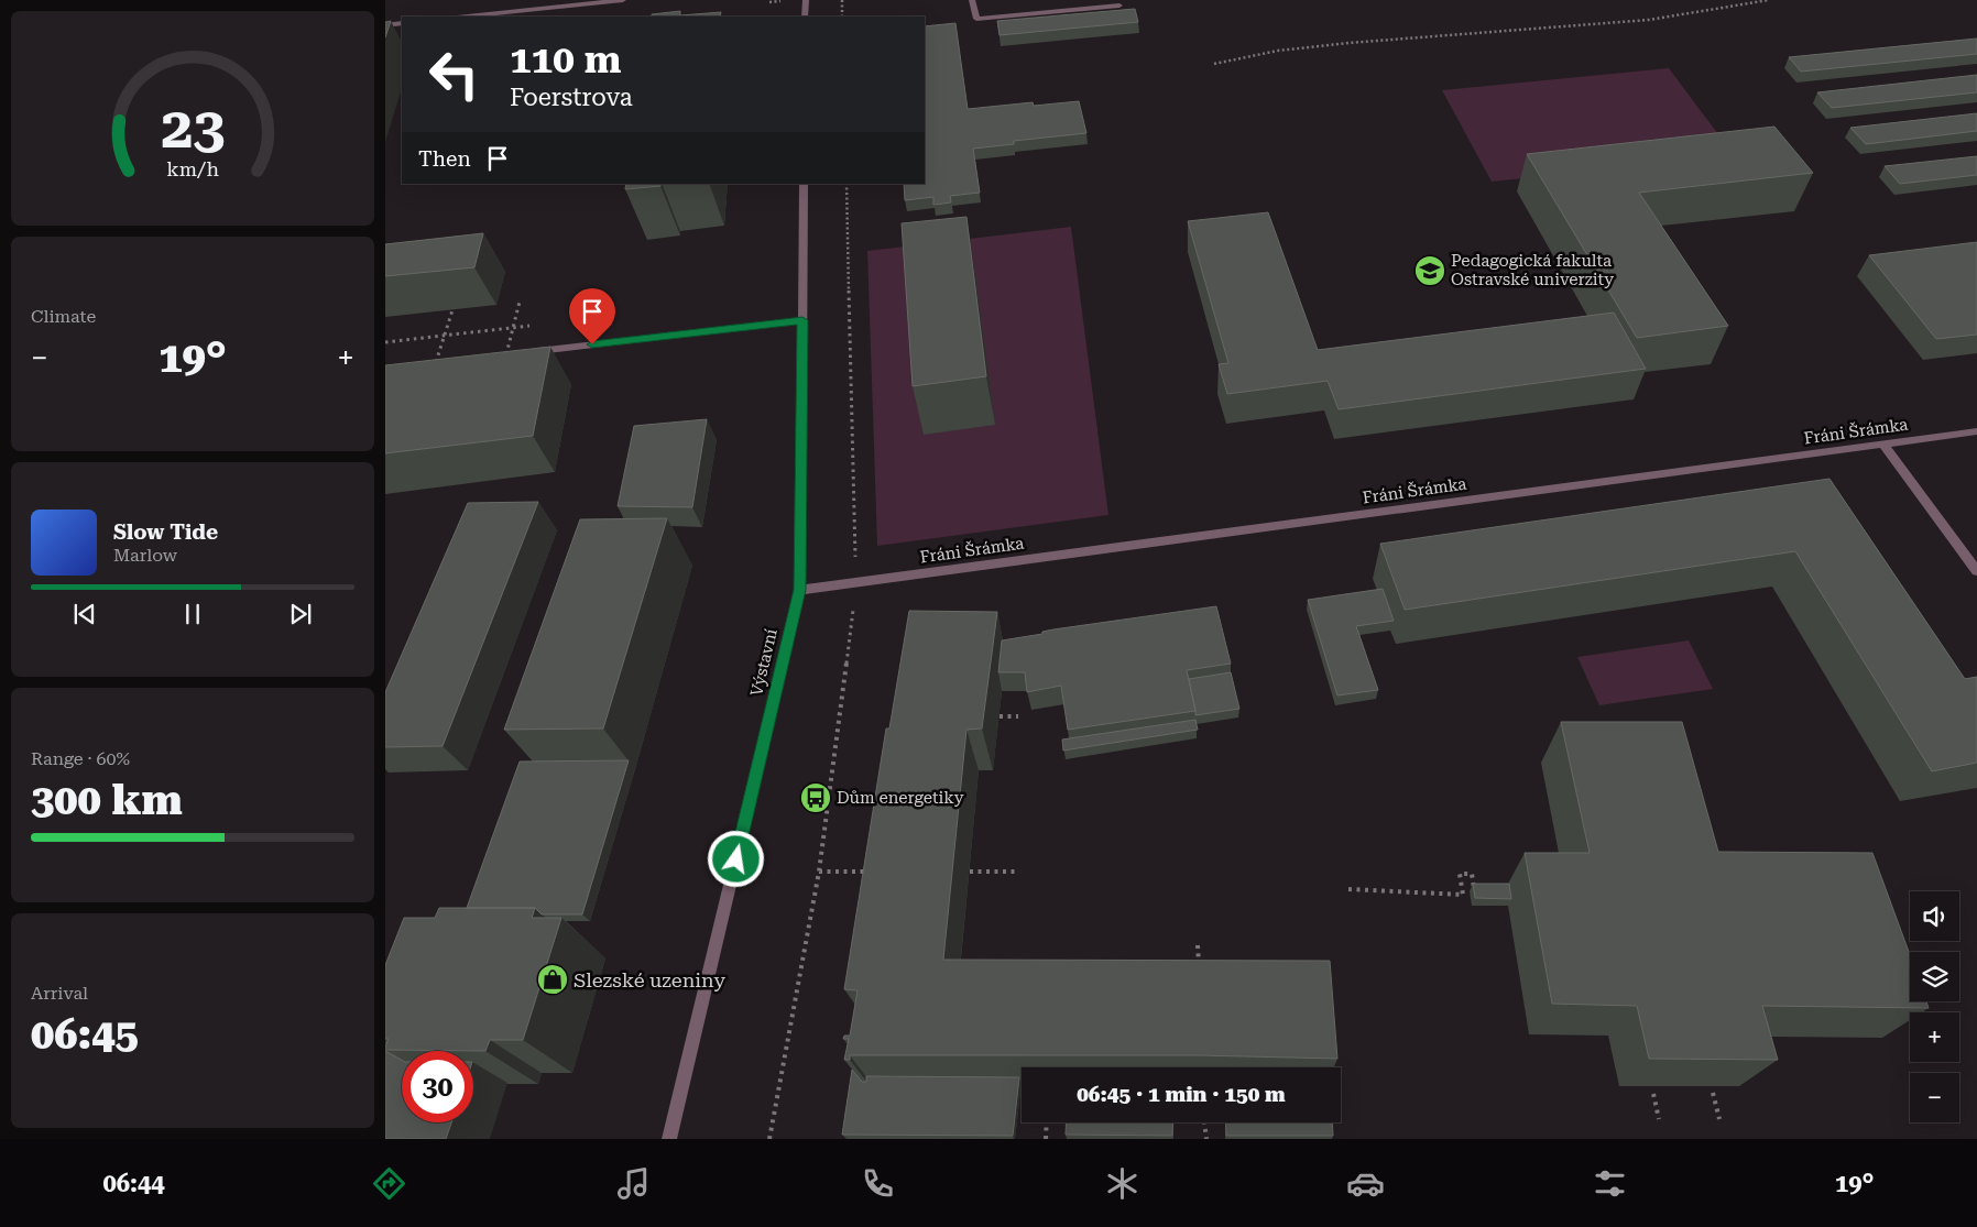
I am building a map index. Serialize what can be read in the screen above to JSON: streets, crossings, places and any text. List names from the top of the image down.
{
  "streets": {
    "street": ["Fráni Šrámka", "Výstavní"]
  },
  "crossings": [
    ["Fráni Šrámka", "Výstavní"]
  ],
  "places": {
    "school or university": ["Pedagogická fakulta Ostravské univerzity"],
    "bus stop": ["Dům energetiky"],
    "shop": ["Slezské uzeniny"]
  },
  "page": {
    "turn": ["110 m", "Foerstrova"],
    "then": "Then",
    "tile": [
      "Climate",
      ["Range · 60%", "300 km"],
      ["Arrival", "06:45"]
    ],
    "heat": ["−", "19°", "+"],
    "song": ["Slow Tide", "Marlow"],
    "map_buttons": ["+", "−"],
    "limit": "30",
    "trip": "06:45 · 1 min · 150 m",
    "tabs": ["06:44", "19°"],
    "gauge": ["23", "km/h"]
  }
}
